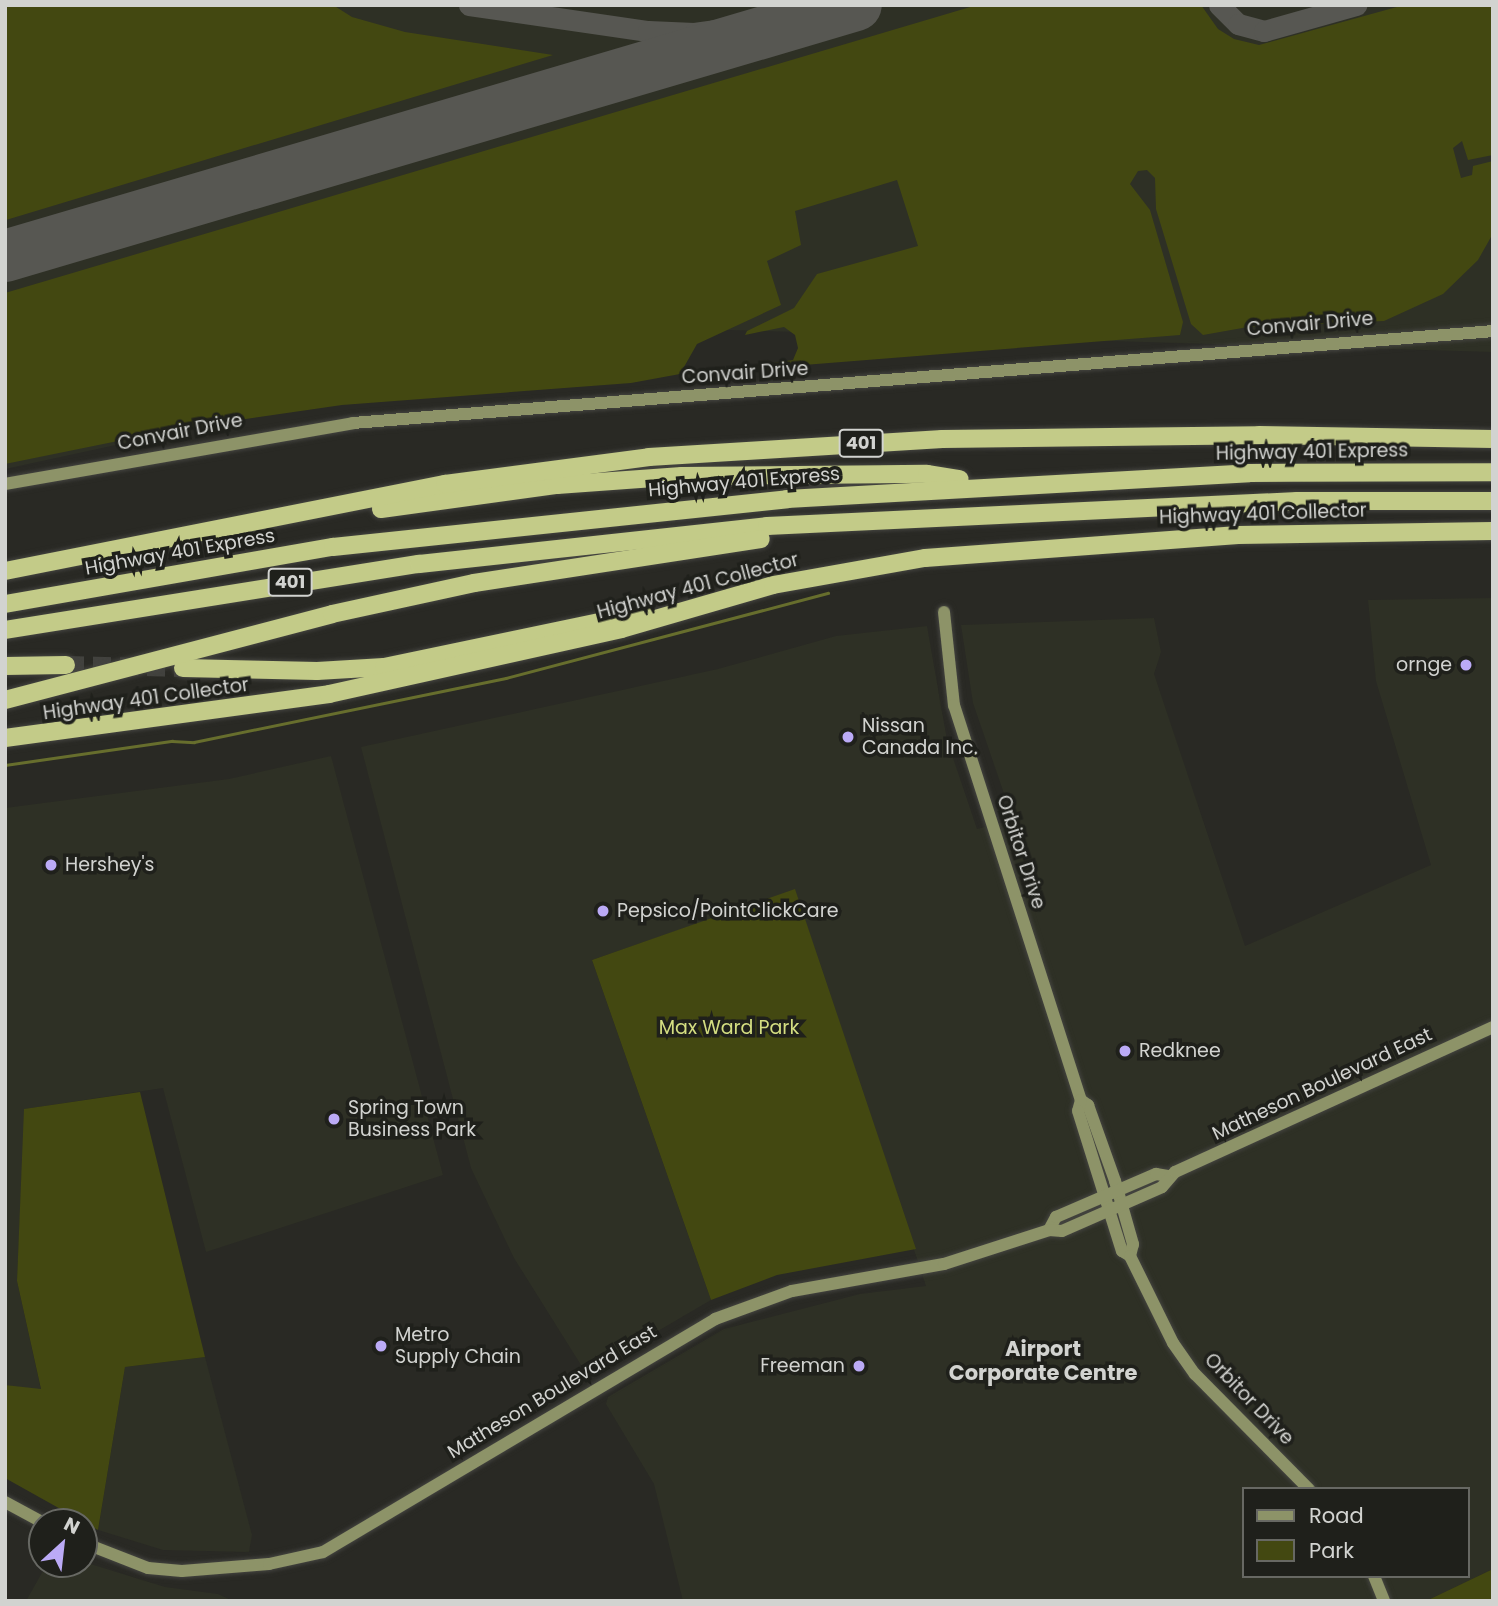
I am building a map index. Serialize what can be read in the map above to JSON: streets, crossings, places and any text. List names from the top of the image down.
{
  "streets": {
    "highway": ["401", "Highway 401 Express", "Highway 401 Collector"],
    "street": ["Convair Drive", "Orbitor Drive", "Matheson Boulevard East"]
  },
  "crossings": [
    ["Orbitor Drive", "Matheson Boulevard East"]
  ],
  "districts": ["Airport Corporate Centre"],
  "parks": ["Max Ward Park"],
  "places": [
    "ornge",
    "Nissan Canada Inc.",
    "Hershey's",
    "Pepsico/PointClickCare",
    "Redknee",
    "Spring Town Business Park",
    "Metro Supply Chain",
    "Freeman"
  ],
  "legend": ["Road", "Park"],
  "north": "top right"
}
